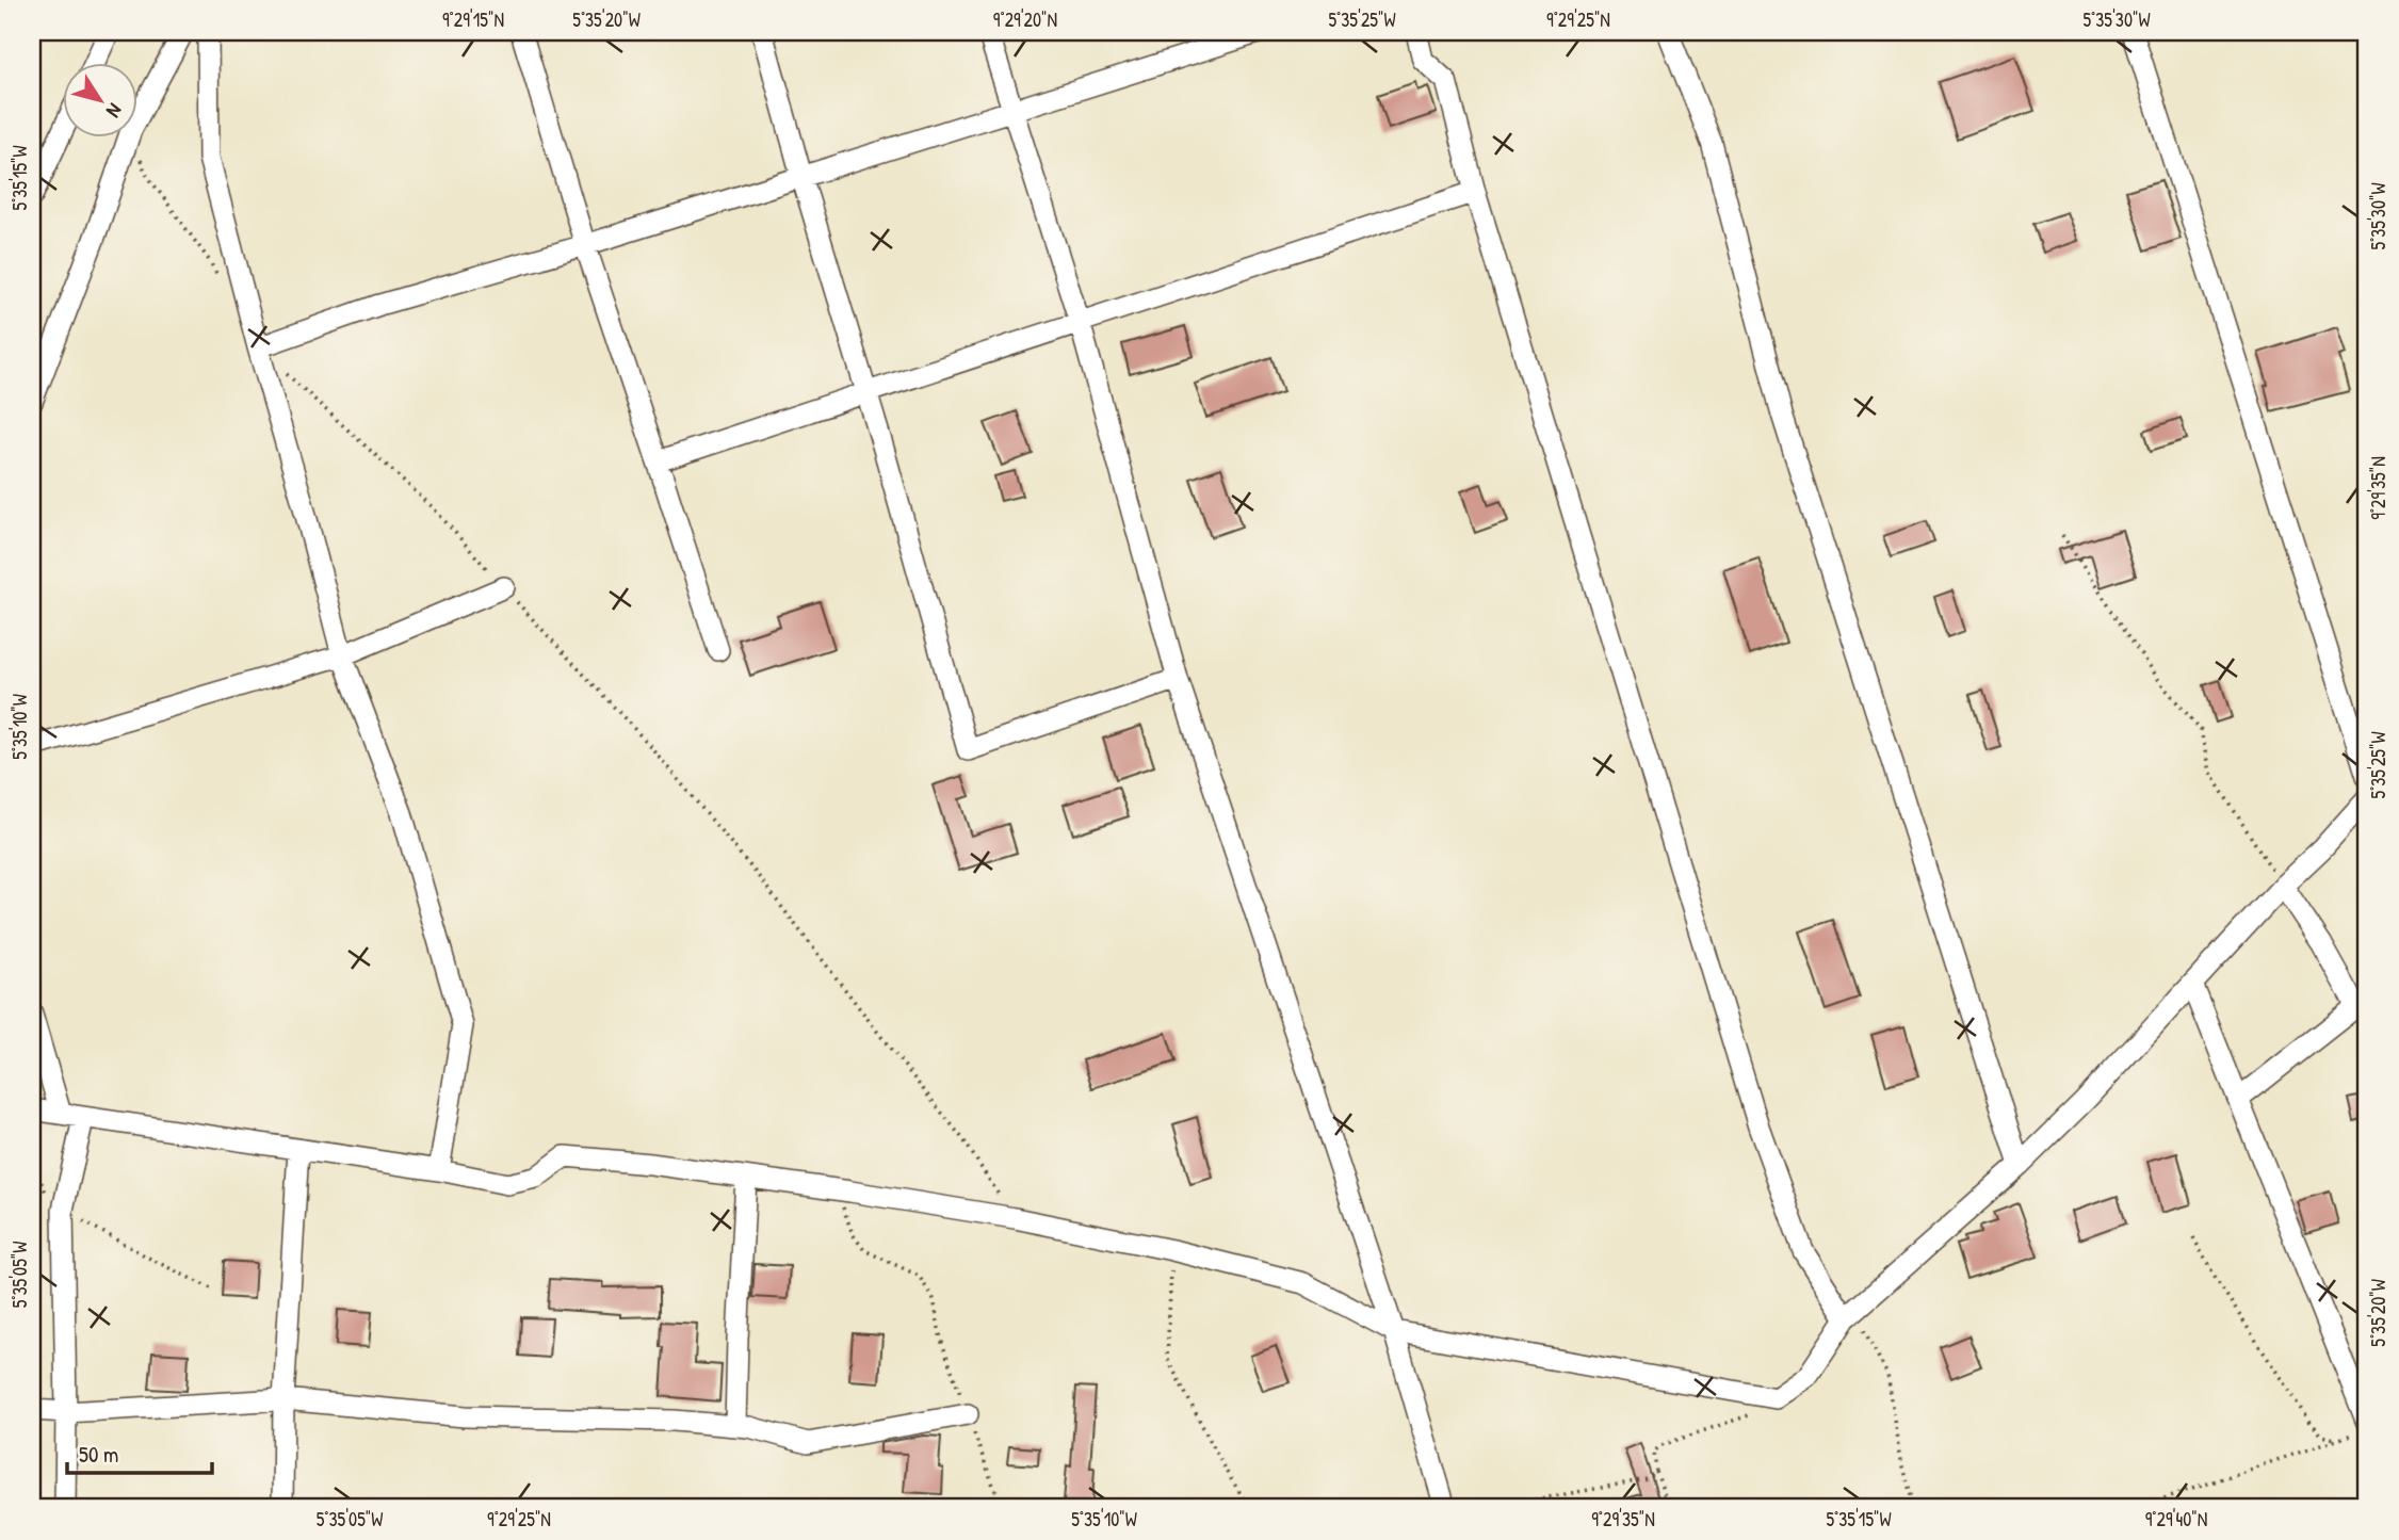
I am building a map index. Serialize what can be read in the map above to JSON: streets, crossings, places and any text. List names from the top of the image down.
{
  "scale_bar": "50 m",
  "north": "bottom right",
  "coordinates": [
    "9°29'15\"N",
    "5°35'20\"W",
    "9°29'20\"N",
    "5°35'25\"W",
    "9°29'25\"N",
    "5°35'30\"W",
    "5°35'15\"W",
    "9°29'35\"N",
    "5°35'10\"W",
    "5°35'05\"W",
    "9°29'40\"N"
  ]
}
